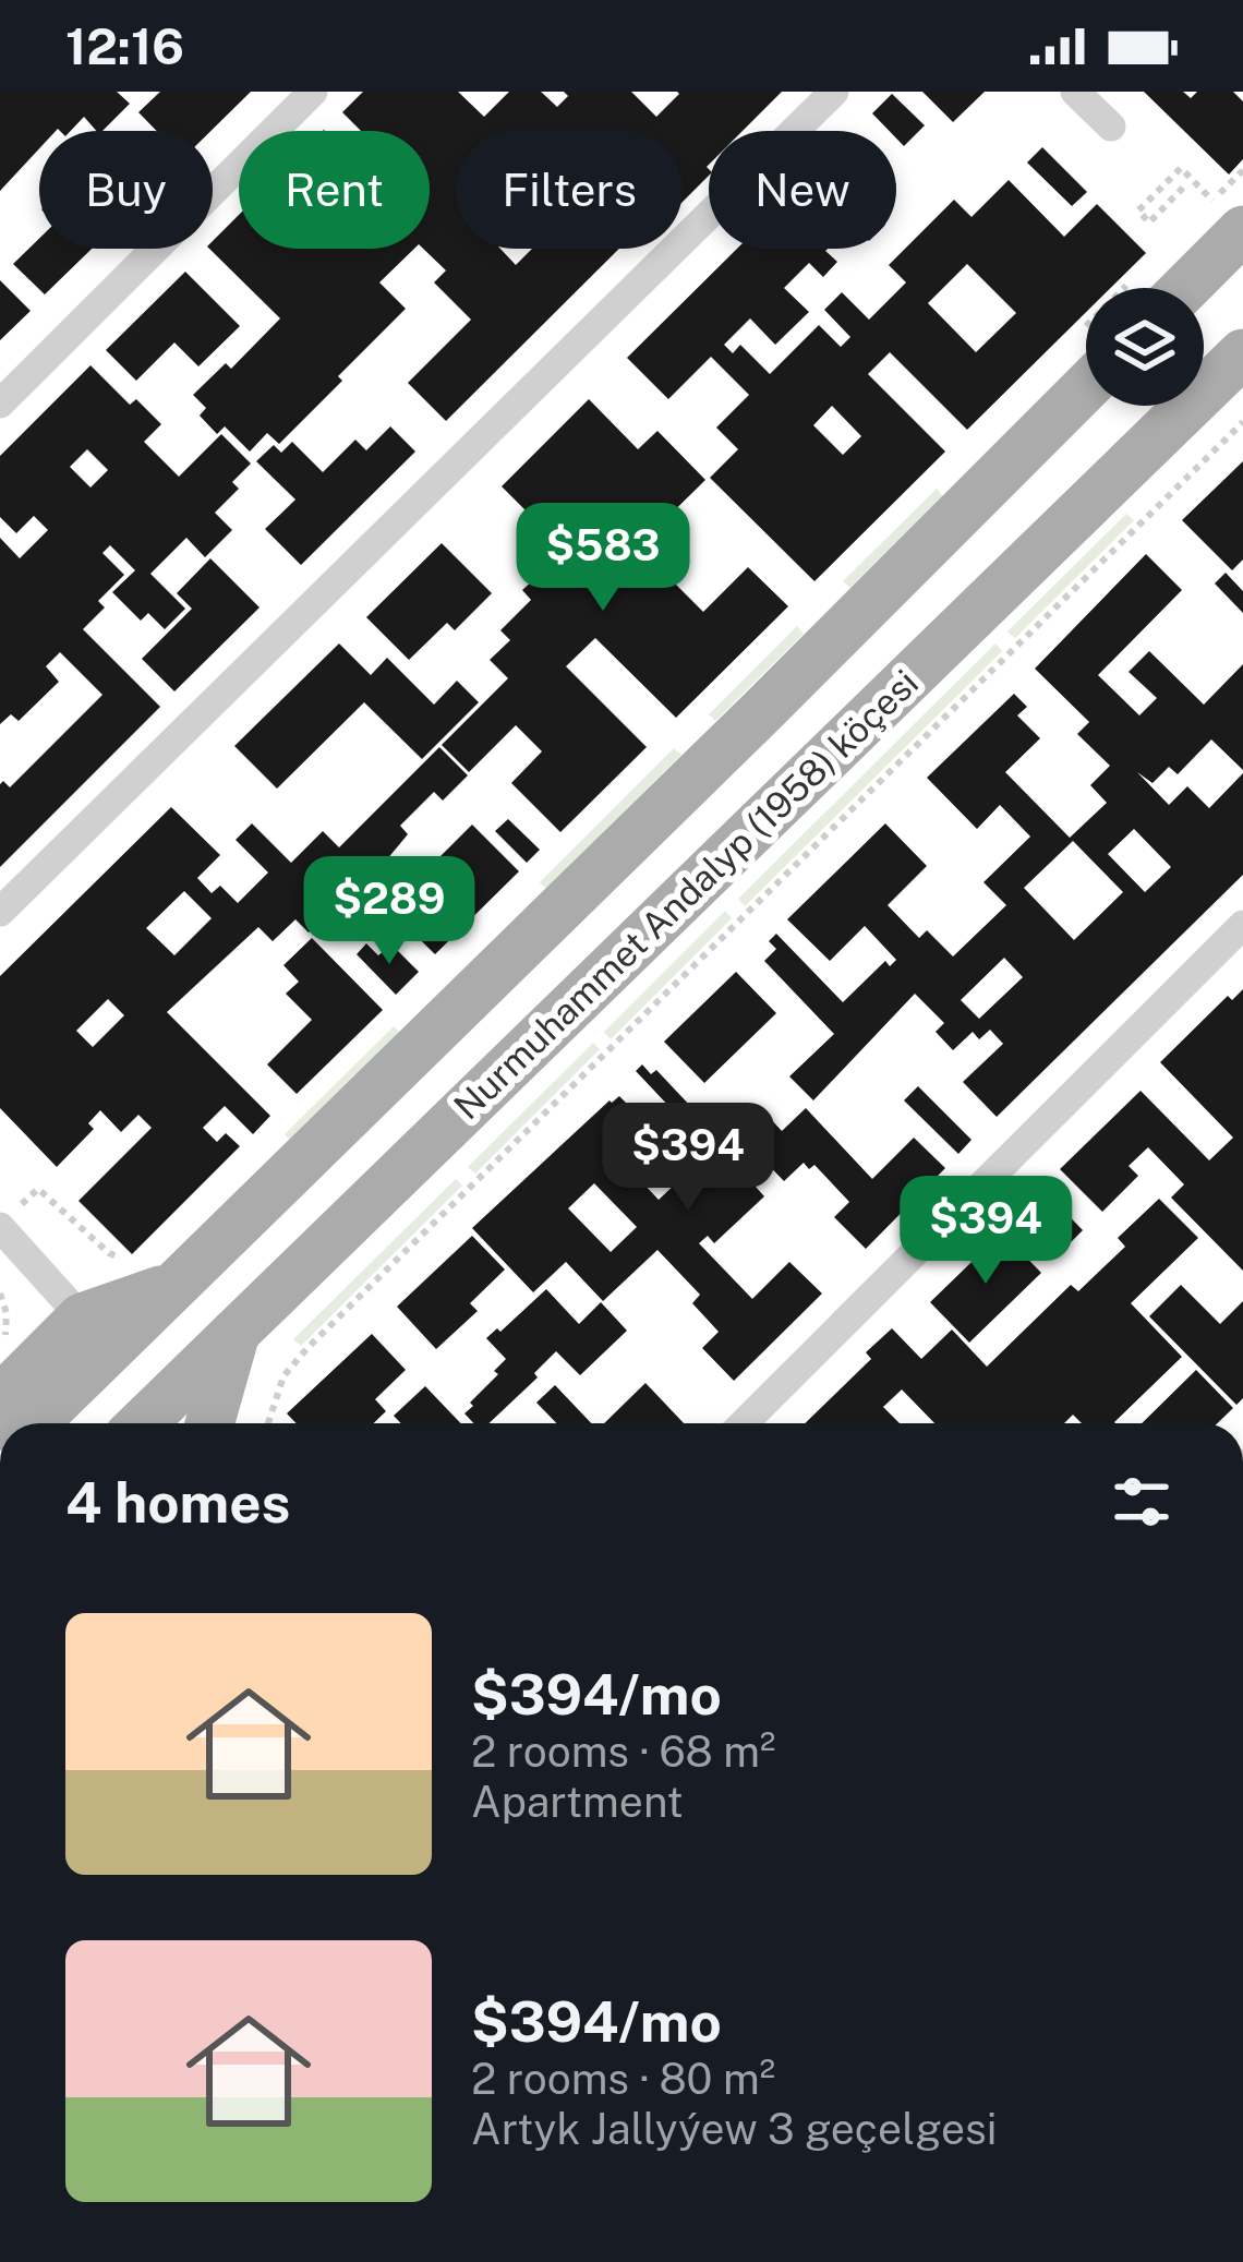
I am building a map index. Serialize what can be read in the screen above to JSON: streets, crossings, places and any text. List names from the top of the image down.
{
  "streets": {
    "main road": ["Nurmuhammet Andalyp (1958) köçesi"]
  },
  "page": {
    "status": "12:16",
    "chip": [
      "Buy",
      "Rent",
      "Filters",
      "New"
    ],
    "price": [
      "$583",
      "$289",
      "$394",
      "$394"
    ],
    "heading": "4 homes",
    "list": [
      {
        "name": "$394/mo",
        "note": "2 rooms · 68 m² · Apartment"
      },
      {
        "name": "$394/mo",
        "note": "2 rooms · 80 m² · Artyk Jallyýew 3 geçelgesi"
      }
    ]
  }
}
